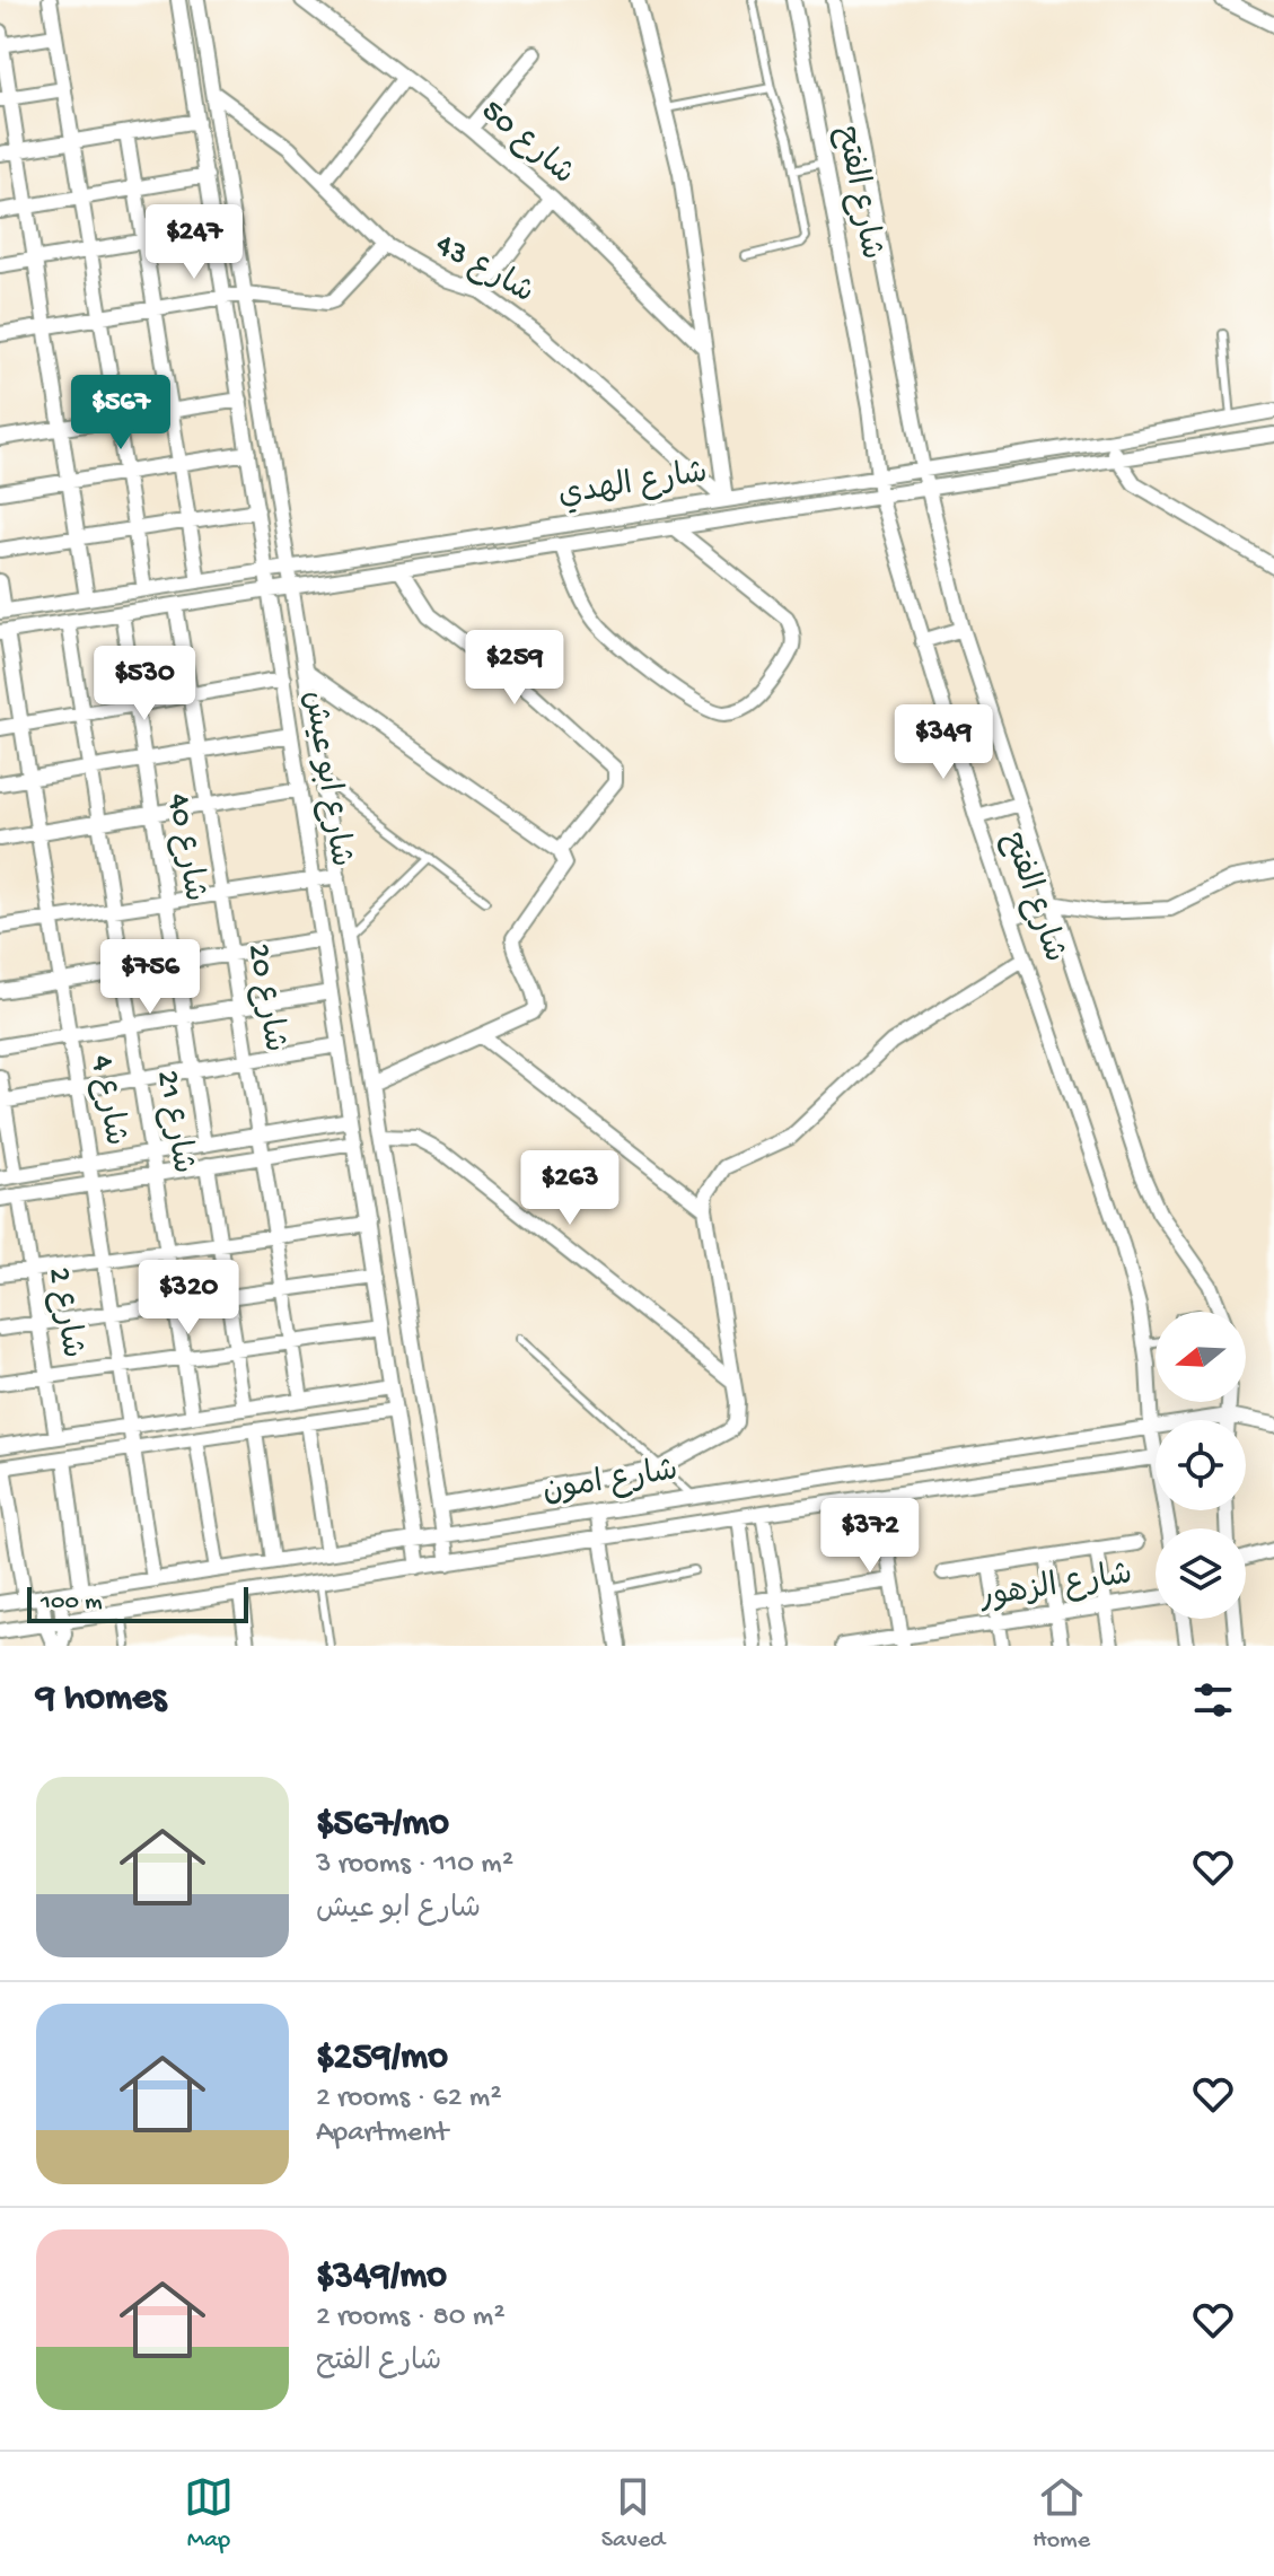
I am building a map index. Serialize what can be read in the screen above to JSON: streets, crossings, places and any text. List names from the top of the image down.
{
  "streets": {
    "street": [
      "شارع 50",
      "شارع الفتح",
      "شارع 43",
      "شارع الهدي",
      "شارع ابو عيش",
      "شارع 40",
      "شارع 20",
      "شارع 4",
      "شارع 21",
      "شارع 2",
      "شارع امون",
      "شارع الزهور"
    ]
  },
  "crossings": [
    ["شارع الفتح", "شارع الهدي"],
    ["شارع الفتح", "شارع امون"],
    ["شارع 43", "شارع الهدي"],
    ["شارع 43", "شارع ابو عيش"],
    ["شارع الهدي", "شارع ابو عيش"],
    ["شارع الهدي", "شارع 40"],
    ["شارع الهدي", "شارع 20"],
    ["شارع الهدي", "شارع 4"],
    ["شارع الهدي", "شارع 21"],
    ["شارع ابو عيش", "شارع امون"],
    ["شارع 4", "شارع امون"]
  ],
  "scale_bar": "100 m",
  "north": "left",
  "page": {
    "price": [
      "$247",
      "$567",
      "$259",
      "$530",
      "$349",
      "$756",
      "$263",
      "$320",
      "$372"
    ],
    "scale": "100 m",
    "heading": "9 homes",
    "list": [
      {
        "name": "$567/mo",
        "note": "3 rooms · 110 m² · شارع ابو عيش"
      },
      {
        "name": "$259/mo",
        "note": "2 rooms · 62 m² · Apartment"
      },
      {
        "name": "$349/mo",
        "note": "2 rooms · 80 m² · شارع الفتح"
      }
    ],
    "tabs": ["Map", "Saved", "Home"]
  }
}
